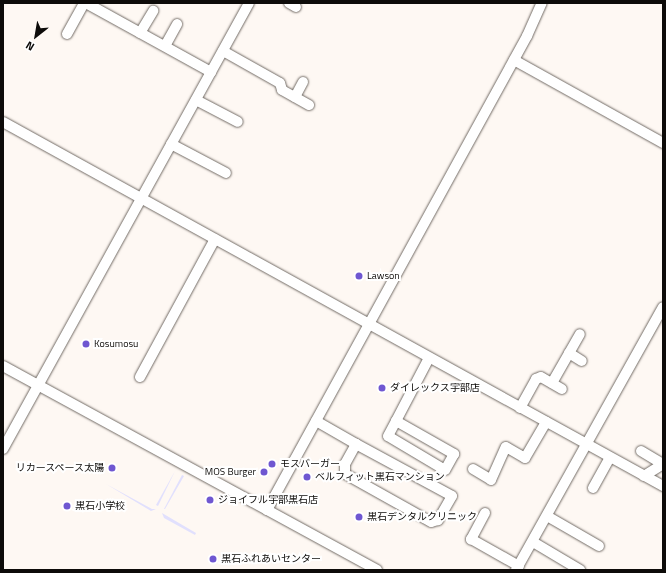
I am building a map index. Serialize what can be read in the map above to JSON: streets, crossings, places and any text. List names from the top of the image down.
{
  "places": [
    "Lawson",
    "Kosumosu",
    "ダイレックス宇部店",
    "モスバーガー",
    "リカースペース太陽",
    "MOS Burger",
    "ベルフィット黒石マンション",
    "ジョイフル宇部黒石店",
    "黒石小学校",
    "黒石デンタルクリニック",
    "黒石ふれあいセンター"
  ],
  "north": "bottom left"
}
